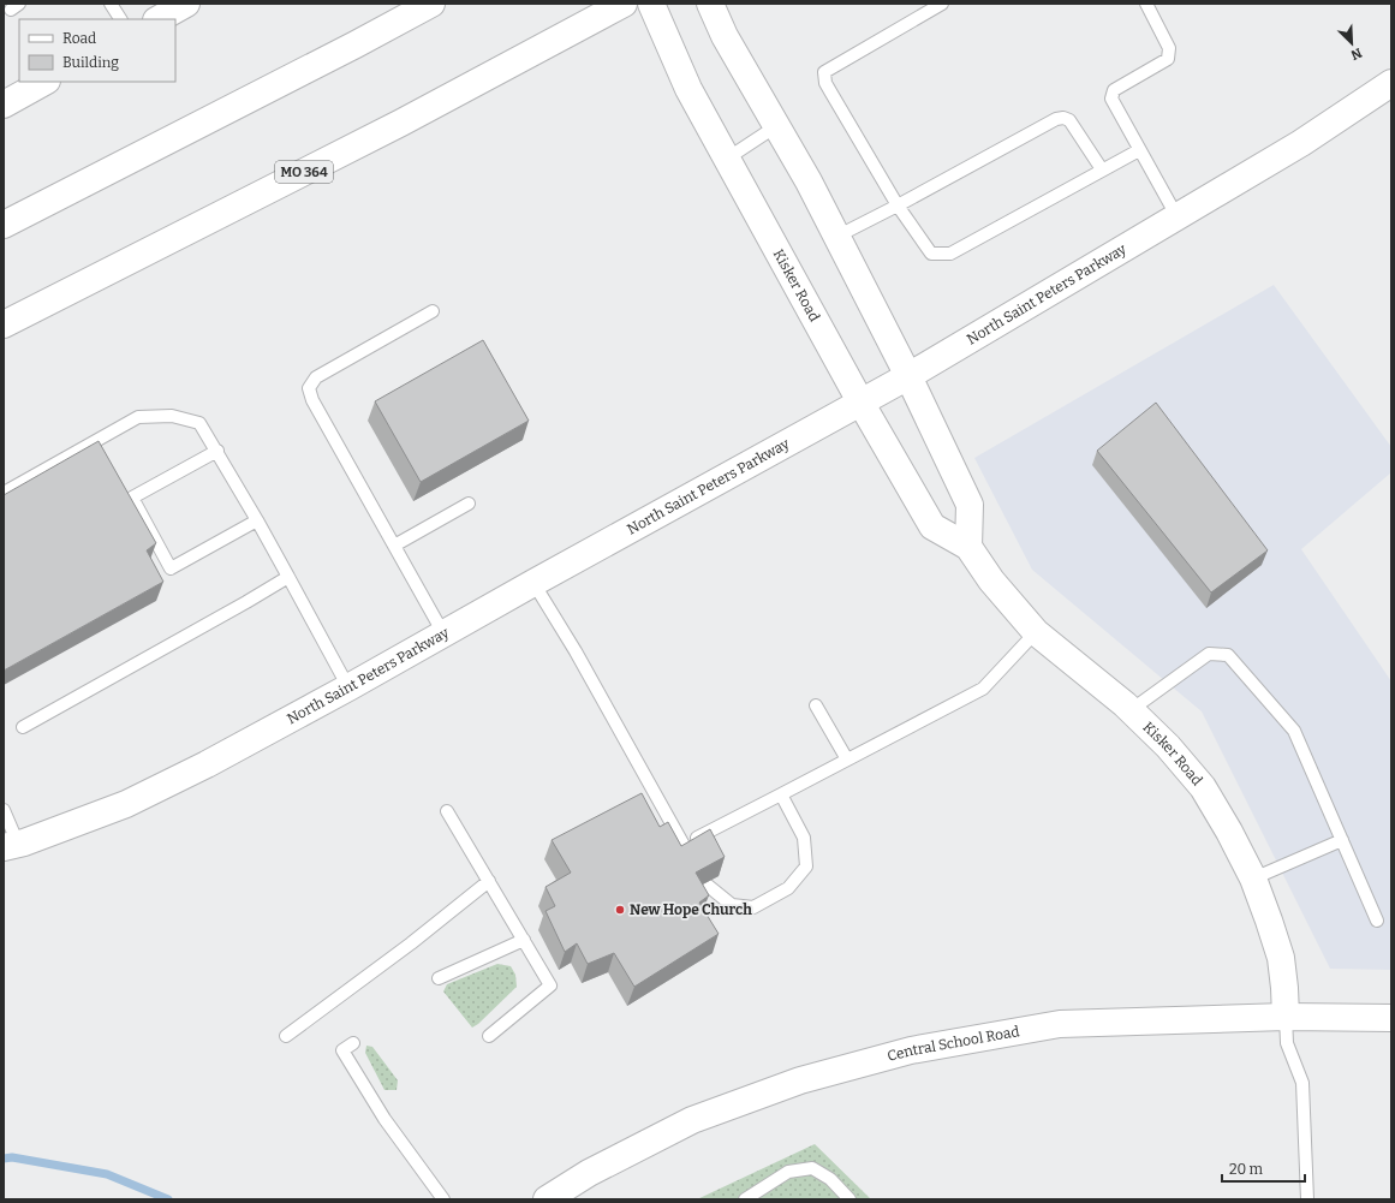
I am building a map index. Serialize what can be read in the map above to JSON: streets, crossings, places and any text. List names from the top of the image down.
{
  "streets": {
    "main road": [
      "MO 364",
      "Kisker Road",
      "North Saint Peters Parkway",
      "Central School Road"
    ]
  },
  "crossings": [
    ["Kisker Road", "North Saint Peters Parkway"],
    ["Kisker Road", "Central School Road"]
  ],
  "places": ["New Hope Church"],
  "legend": ["Road", "Building"],
  "scale_bar": "20 m",
  "north": "bottom right"
}
